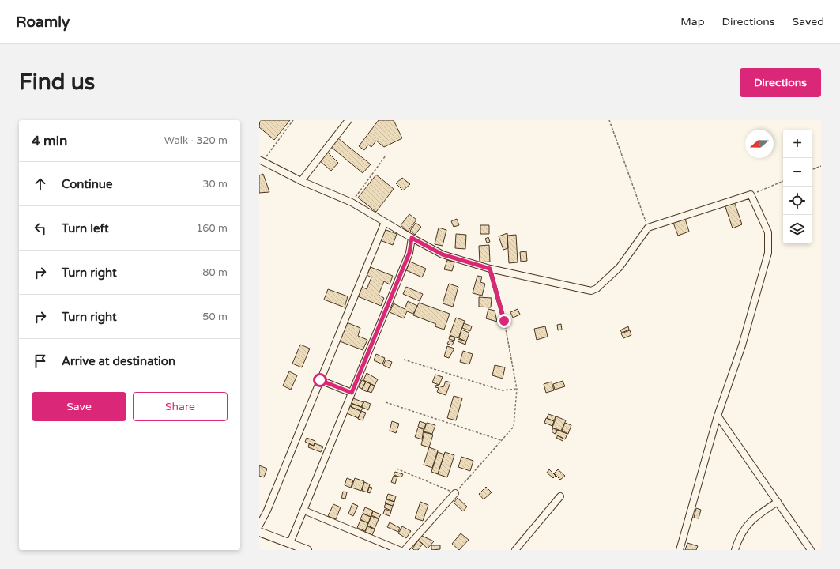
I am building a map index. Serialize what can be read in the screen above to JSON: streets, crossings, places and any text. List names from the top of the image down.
{
  "north": "left",
  "page": {
    "header": "Roamly",
    "nav": ["Map", "Directions", "Saved"],
    "buttons": [
      "Directions",
      ["Save", "Share"]
    ],
    "title": "Find us",
    "heading": ["4 min", "Walk · 320 m"],
    "map_buttons": ["+", "−"],
    "list": [
      ["Continue", "30 m"],
      ["Turn left", "160 m"],
      ["Turn right", "80 m"],
      ["Turn right", "50 m"],
      "Arrive at destination"
    ]
  }
}
